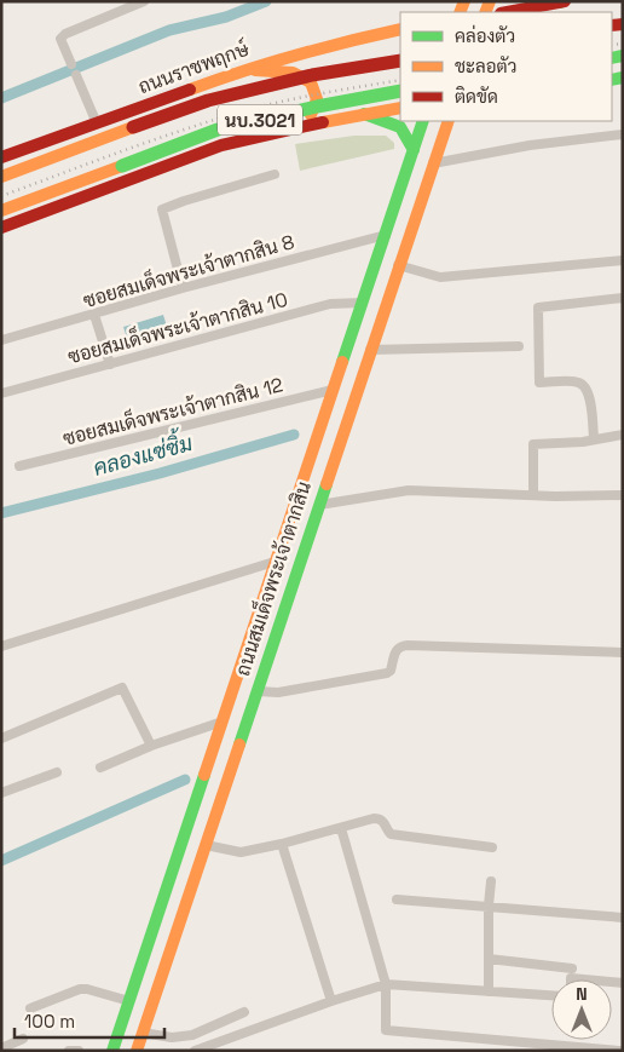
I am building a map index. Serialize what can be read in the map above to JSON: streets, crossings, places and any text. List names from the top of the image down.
{
  "streets": {
    "main road": ["ถนนราชพฤกษ์", "นบ.3021", "ถนนสมเด็จพระเจ้าตากสิน"],
    "street": ["ซอยสมเด็จพระเจ้าตากสิน 8", "ซอยสมเด็จพระเจ้าตากสิน 10", "ซอยสมเด็จพระเจ้าตากสิน 12"]
  },
  "crossings": [
    ["ซอยสมเด็จพระเจ้าตากสิน 8", "ถนนสมเด็จพระเจ้าตากสิน"],
    ["ซอยสมเด็จพระเจ้าตากสิน 10", "ถนนสมเด็จพระเจ้าตากสิน"],
    ["ซอยสมเด็จพระเจ้าตากสิน 12", "ถนนสมเด็จพระเจ้าตากสิน"]
  ],
  "water": ["คลองแซ่ซิ้ม"],
  "legend": ["คล่องตัว", "ชะลอตัว", "ติดขัด"],
  "scale_bar": "100 m",
  "north": "top"
}
